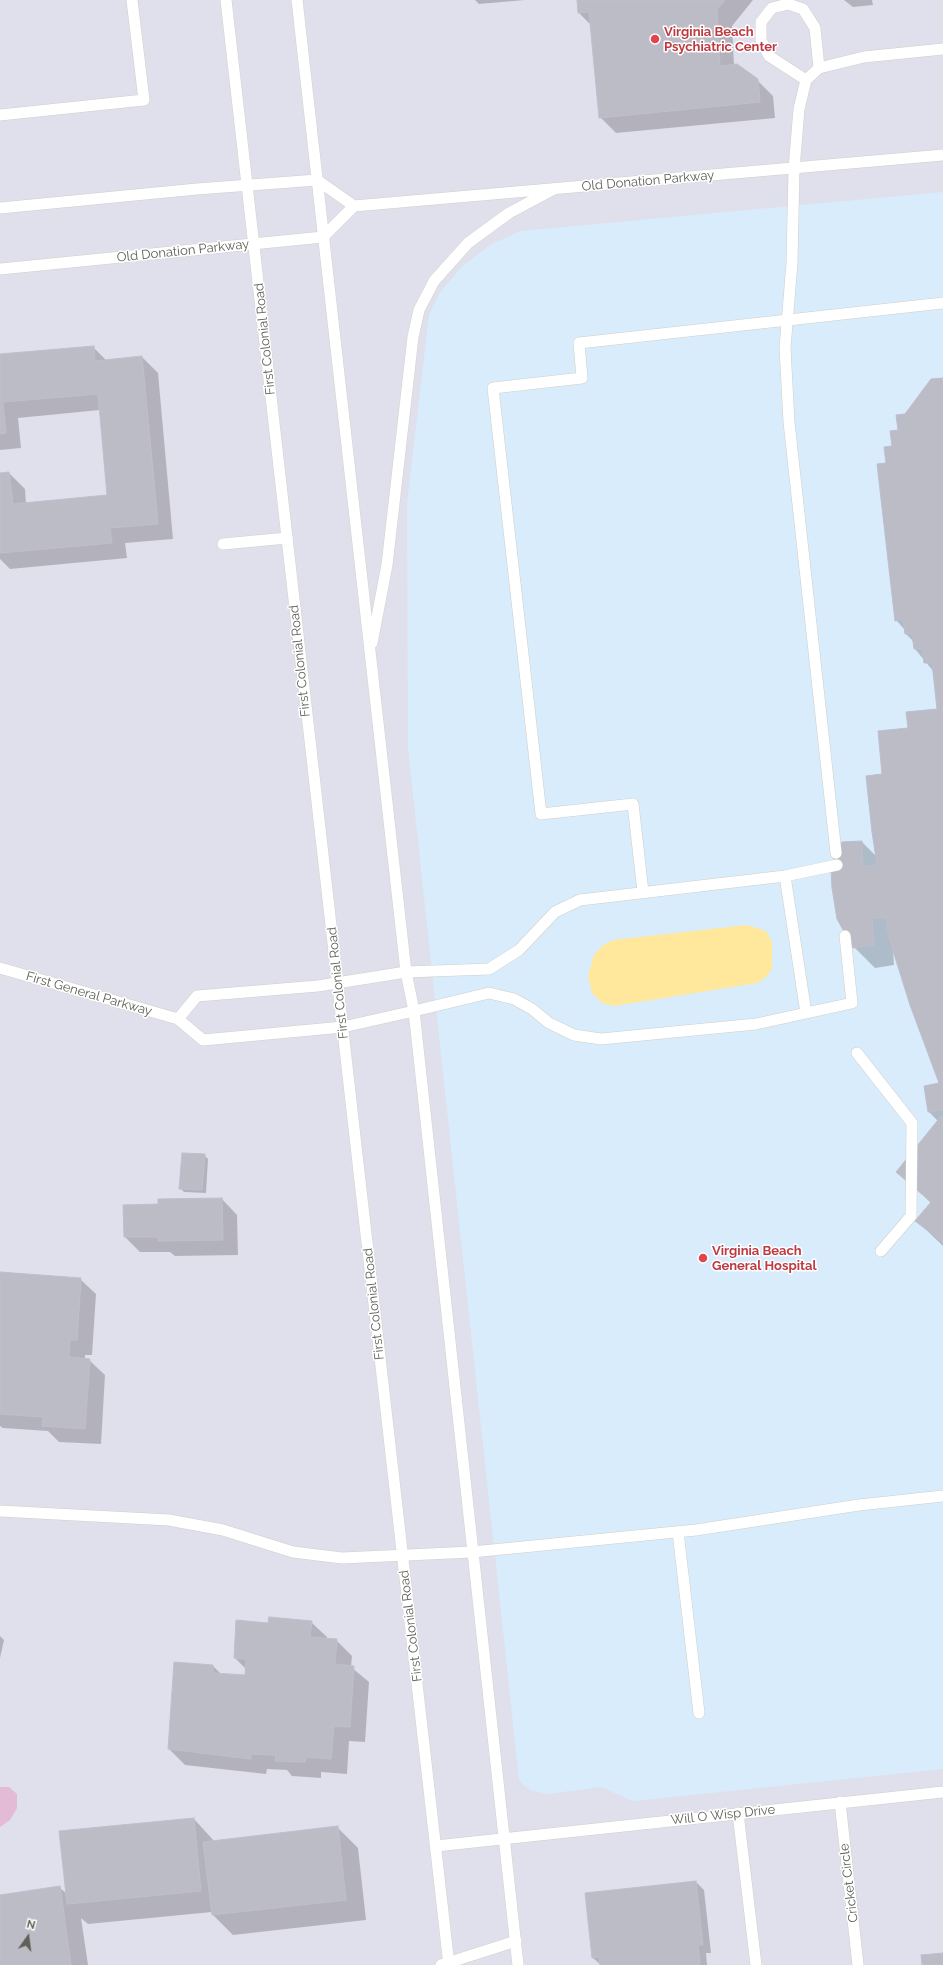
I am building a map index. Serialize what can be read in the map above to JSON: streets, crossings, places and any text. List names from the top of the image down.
{
  "streets": {
    "main road": [
      "Old Donation Parkway",
      "First Colonial Road",
      "First General Parkway",
      "Will O Wisp Drive",
      "Cricket Circle"
    ]
  },
  "crossings": [
    ["Old Donation Parkway", "First Colonial Road"],
    ["First Colonial Road", "First General Parkway"],
    ["First Colonial Road", "Will O Wisp Drive"],
    ["Will O Wisp Drive", "Cricket Circle"]
  ],
  "places": ["Virginia Beach Psychiatric Center", "Virginia Beach General Hospital"],
  "north": "top"
}
